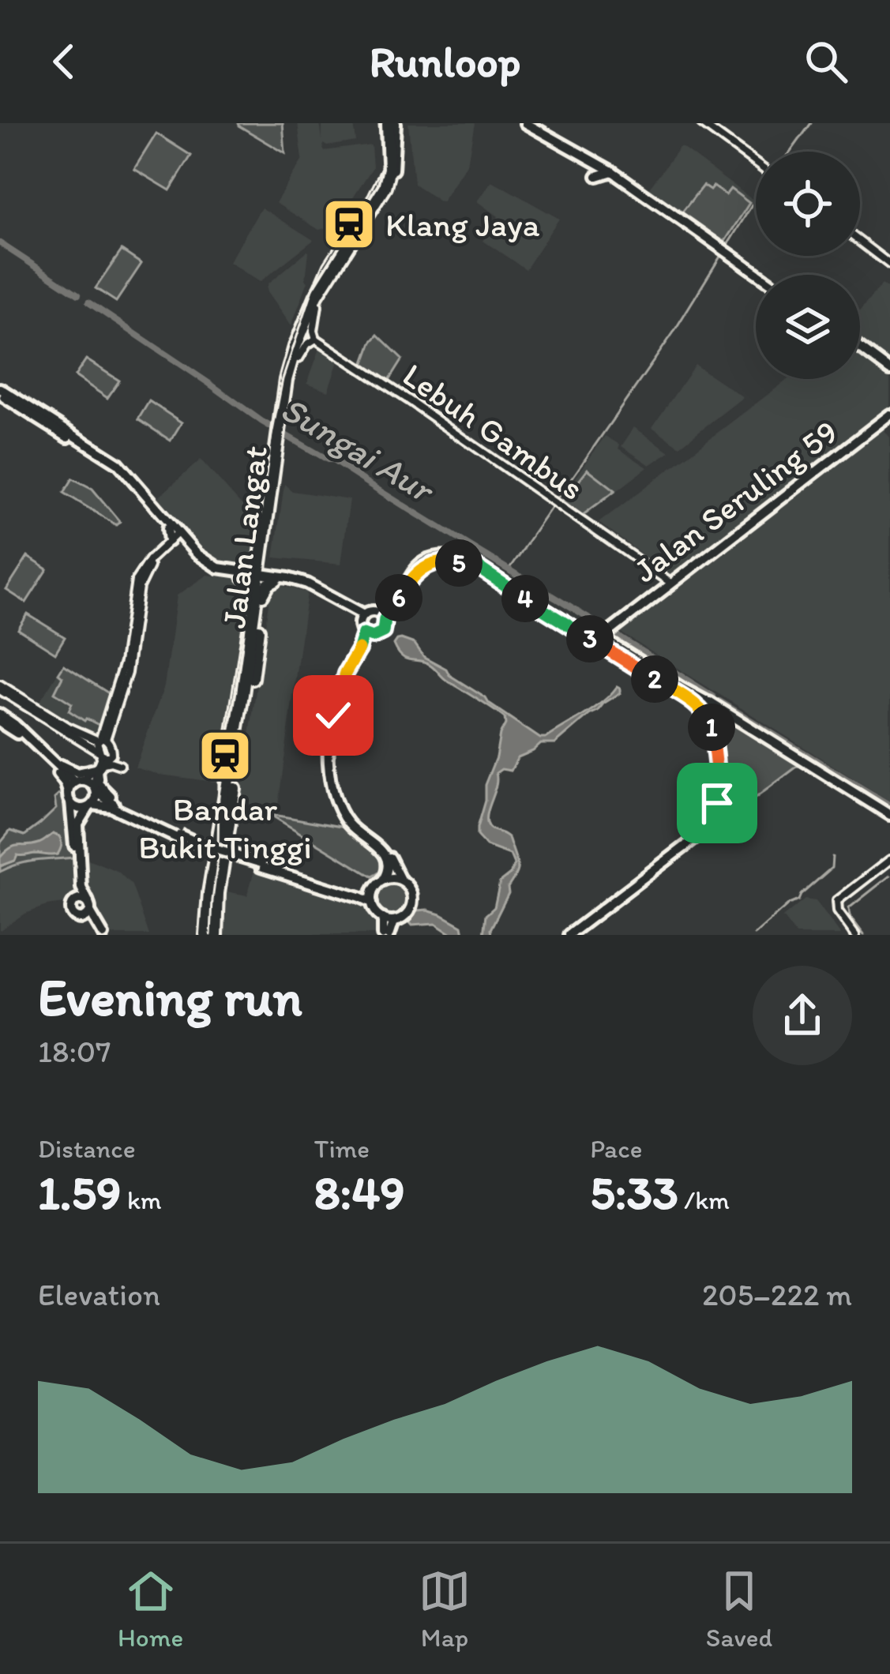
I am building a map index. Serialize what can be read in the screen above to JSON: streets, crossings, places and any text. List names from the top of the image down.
{
  "streets": {
    "highway": ["Jalan Langat"],
    "main road": ["Jalan Seruling 59"],
    "street": ["Lebuh Gambus"]
  },
  "crossings": [
    ["Lebuh Gambus", "Jalan Seruling 59"]
  ],
  "water": ["Sungai Aur"],
  "places": {
    "station": ["Klang Jaya", "Bandar Bukit Tinggi"]
  },
  "page": {
    "header": "Runloop",
    "pins": [
      "5",
      "6",
      "4",
      "3",
      "2",
      "1"
    ],
    "heading": ["Evening run", "18:07"],
    "stats": [
      ["Distance", "1.59 km"],
      ["Time", "8:49"],
      ["Pace", "5:33 /km"]
    ],
    "chart": ["Elevation", "205–222 m"],
    "tabs": ["Home", "Map", "Saved"]
  }
}
